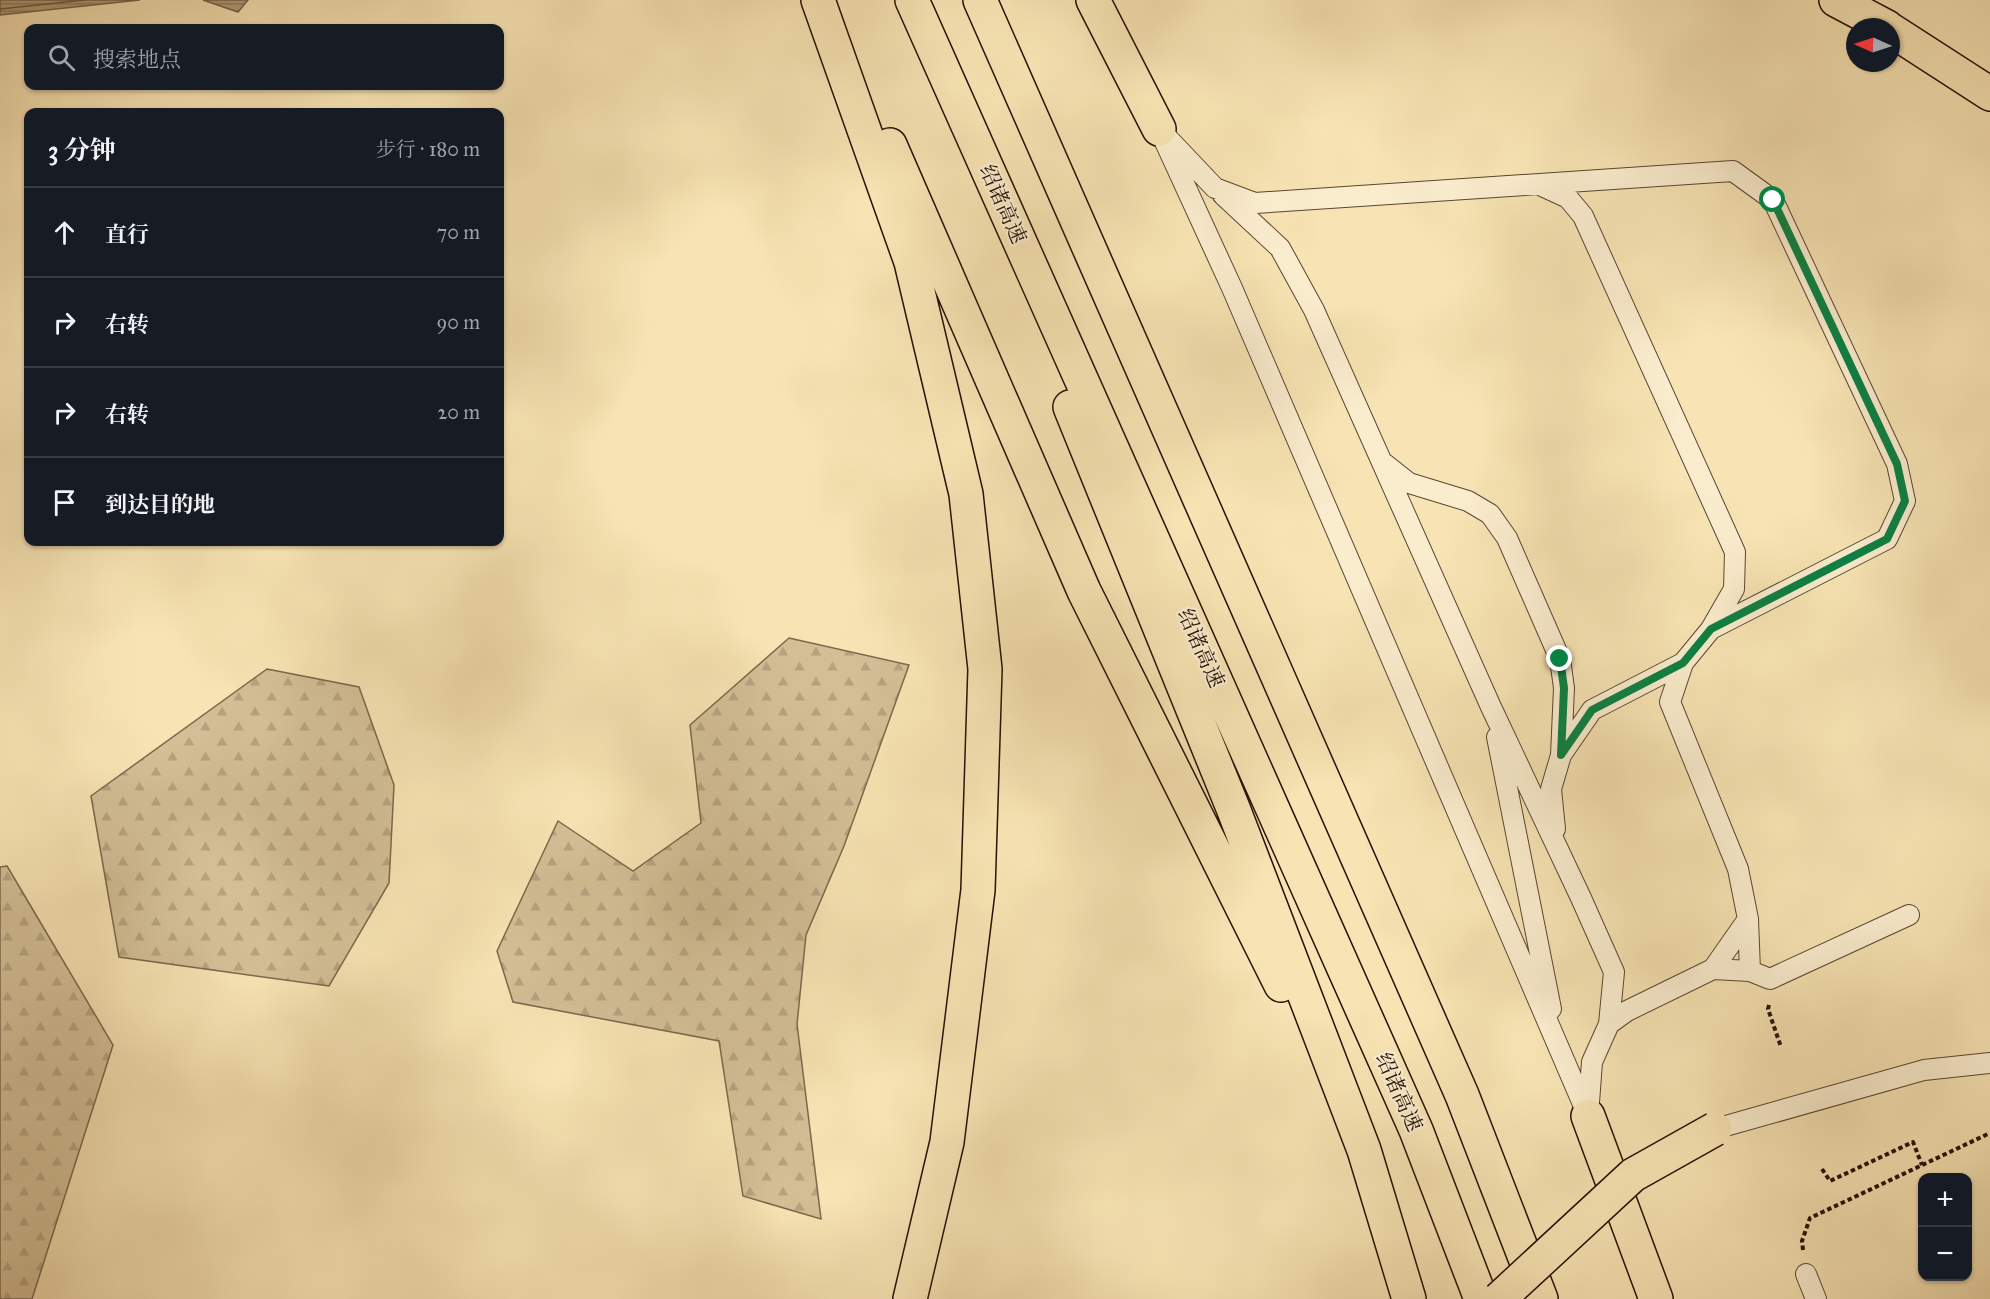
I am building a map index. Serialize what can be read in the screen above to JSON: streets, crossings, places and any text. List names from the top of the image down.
{
  "streets": {
    "highway": ["绍诸高速"]
  },
  "north": "left",
  "page": {
    "search": "搜索地点",
    "heading": ["3 分钟", "步行 · 180 m"],
    "list": [
      ["直行", "70 m"],
      ["右转", "90 m"],
      ["右转", "20 m"],
      "到达目的地"
    ],
    "map_buttons": ["+", "−"]
  }
}
